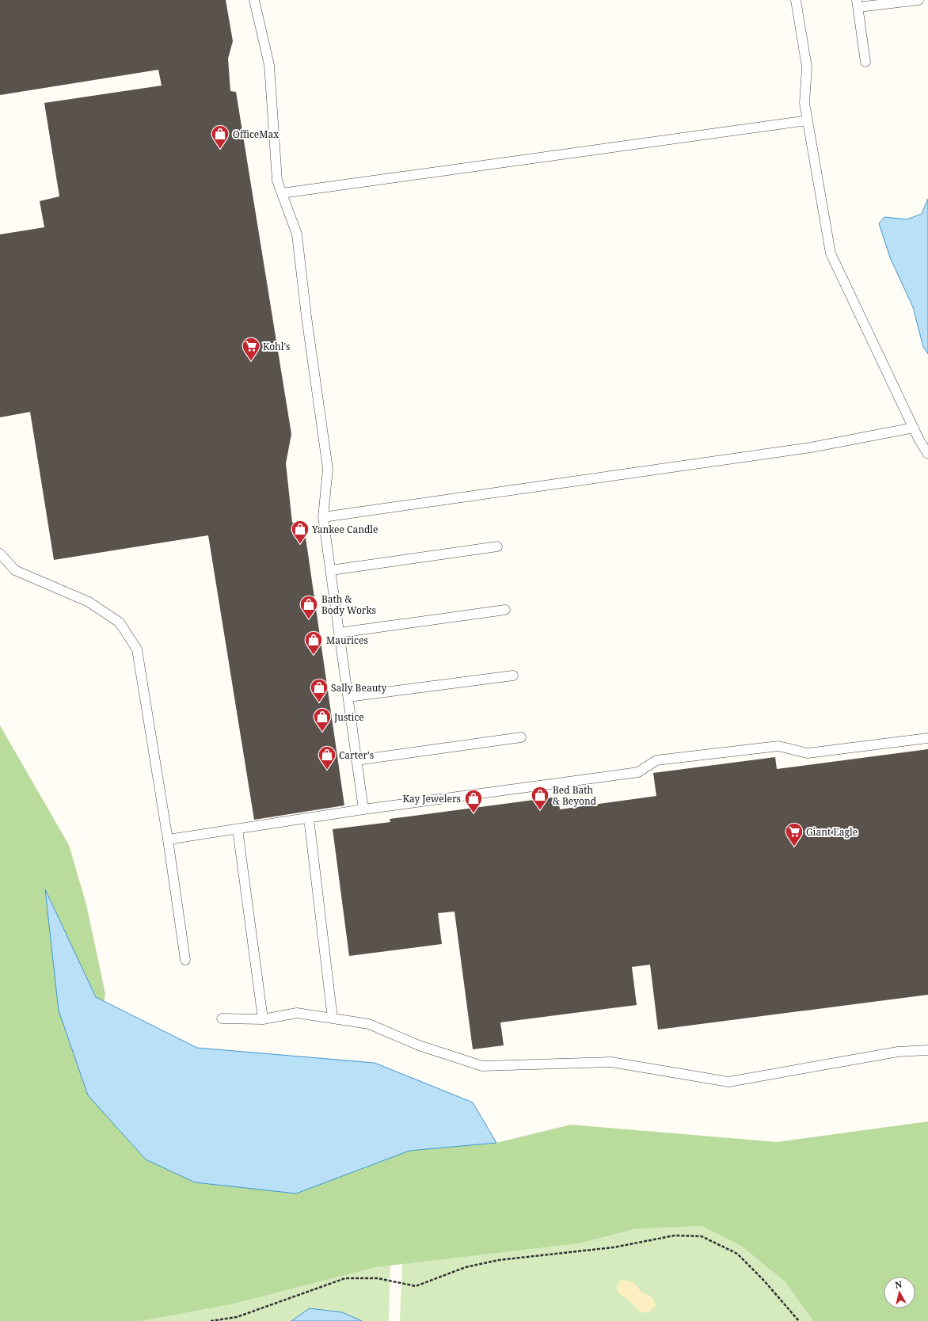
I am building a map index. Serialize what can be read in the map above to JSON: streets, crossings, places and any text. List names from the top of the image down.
{
  "places": {
    "shop": [
      "OfficeMax",
      "Yankee Candle",
      "Bath & Body Works",
      "Maurices",
      "Sally Beauty",
      "Justice",
      "Carter's",
      "Bed Bath & Beyond",
      "Kay Jewelers"
    ],
    "supermarket": ["Kohl's", "Giant Eagle"]
  },
  "north": "top"
}
